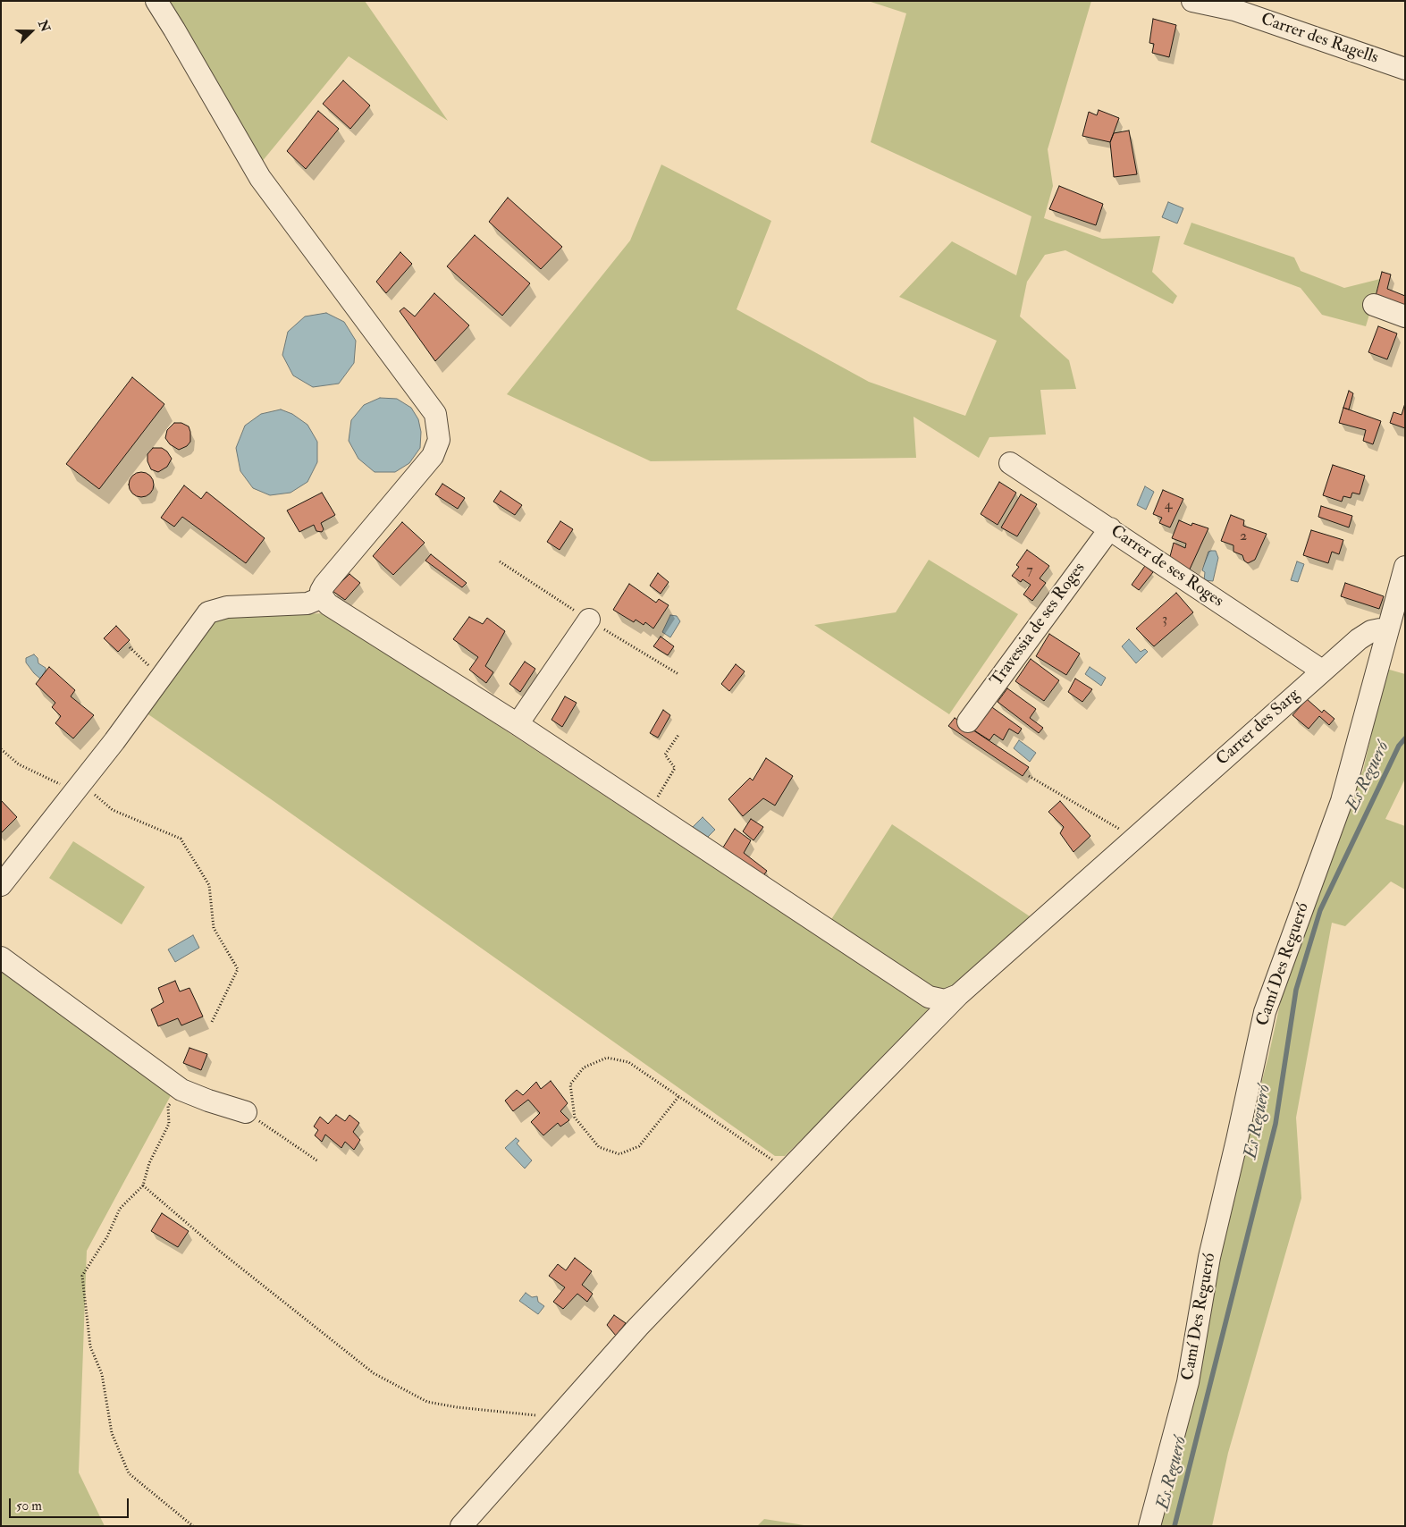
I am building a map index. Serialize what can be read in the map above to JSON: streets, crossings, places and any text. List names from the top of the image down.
{
  "streets": {
    "street": [
      "Carrer des Ragells",
      "Carrer de ses Roges",
      "Travessia de ses Roges",
      "Carrer des Sarg",
      "Camí Des Regueró"
    ]
  },
  "crossings": [
    ["Carrer de ses Roges", "Travessia de ses Roges"],
    ["Carrer de ses Roges", "Carrer des Sarg"],
    ["Carrer des Sarg", "Camí Des Regueró"]
  ],
  "water": ["Es Regueró"],
  "house_numbers": [
    "4",
    "2",
    "7",
    "3"
  ],
  "scale_bar": "50 m",
  "north": "right"
}
